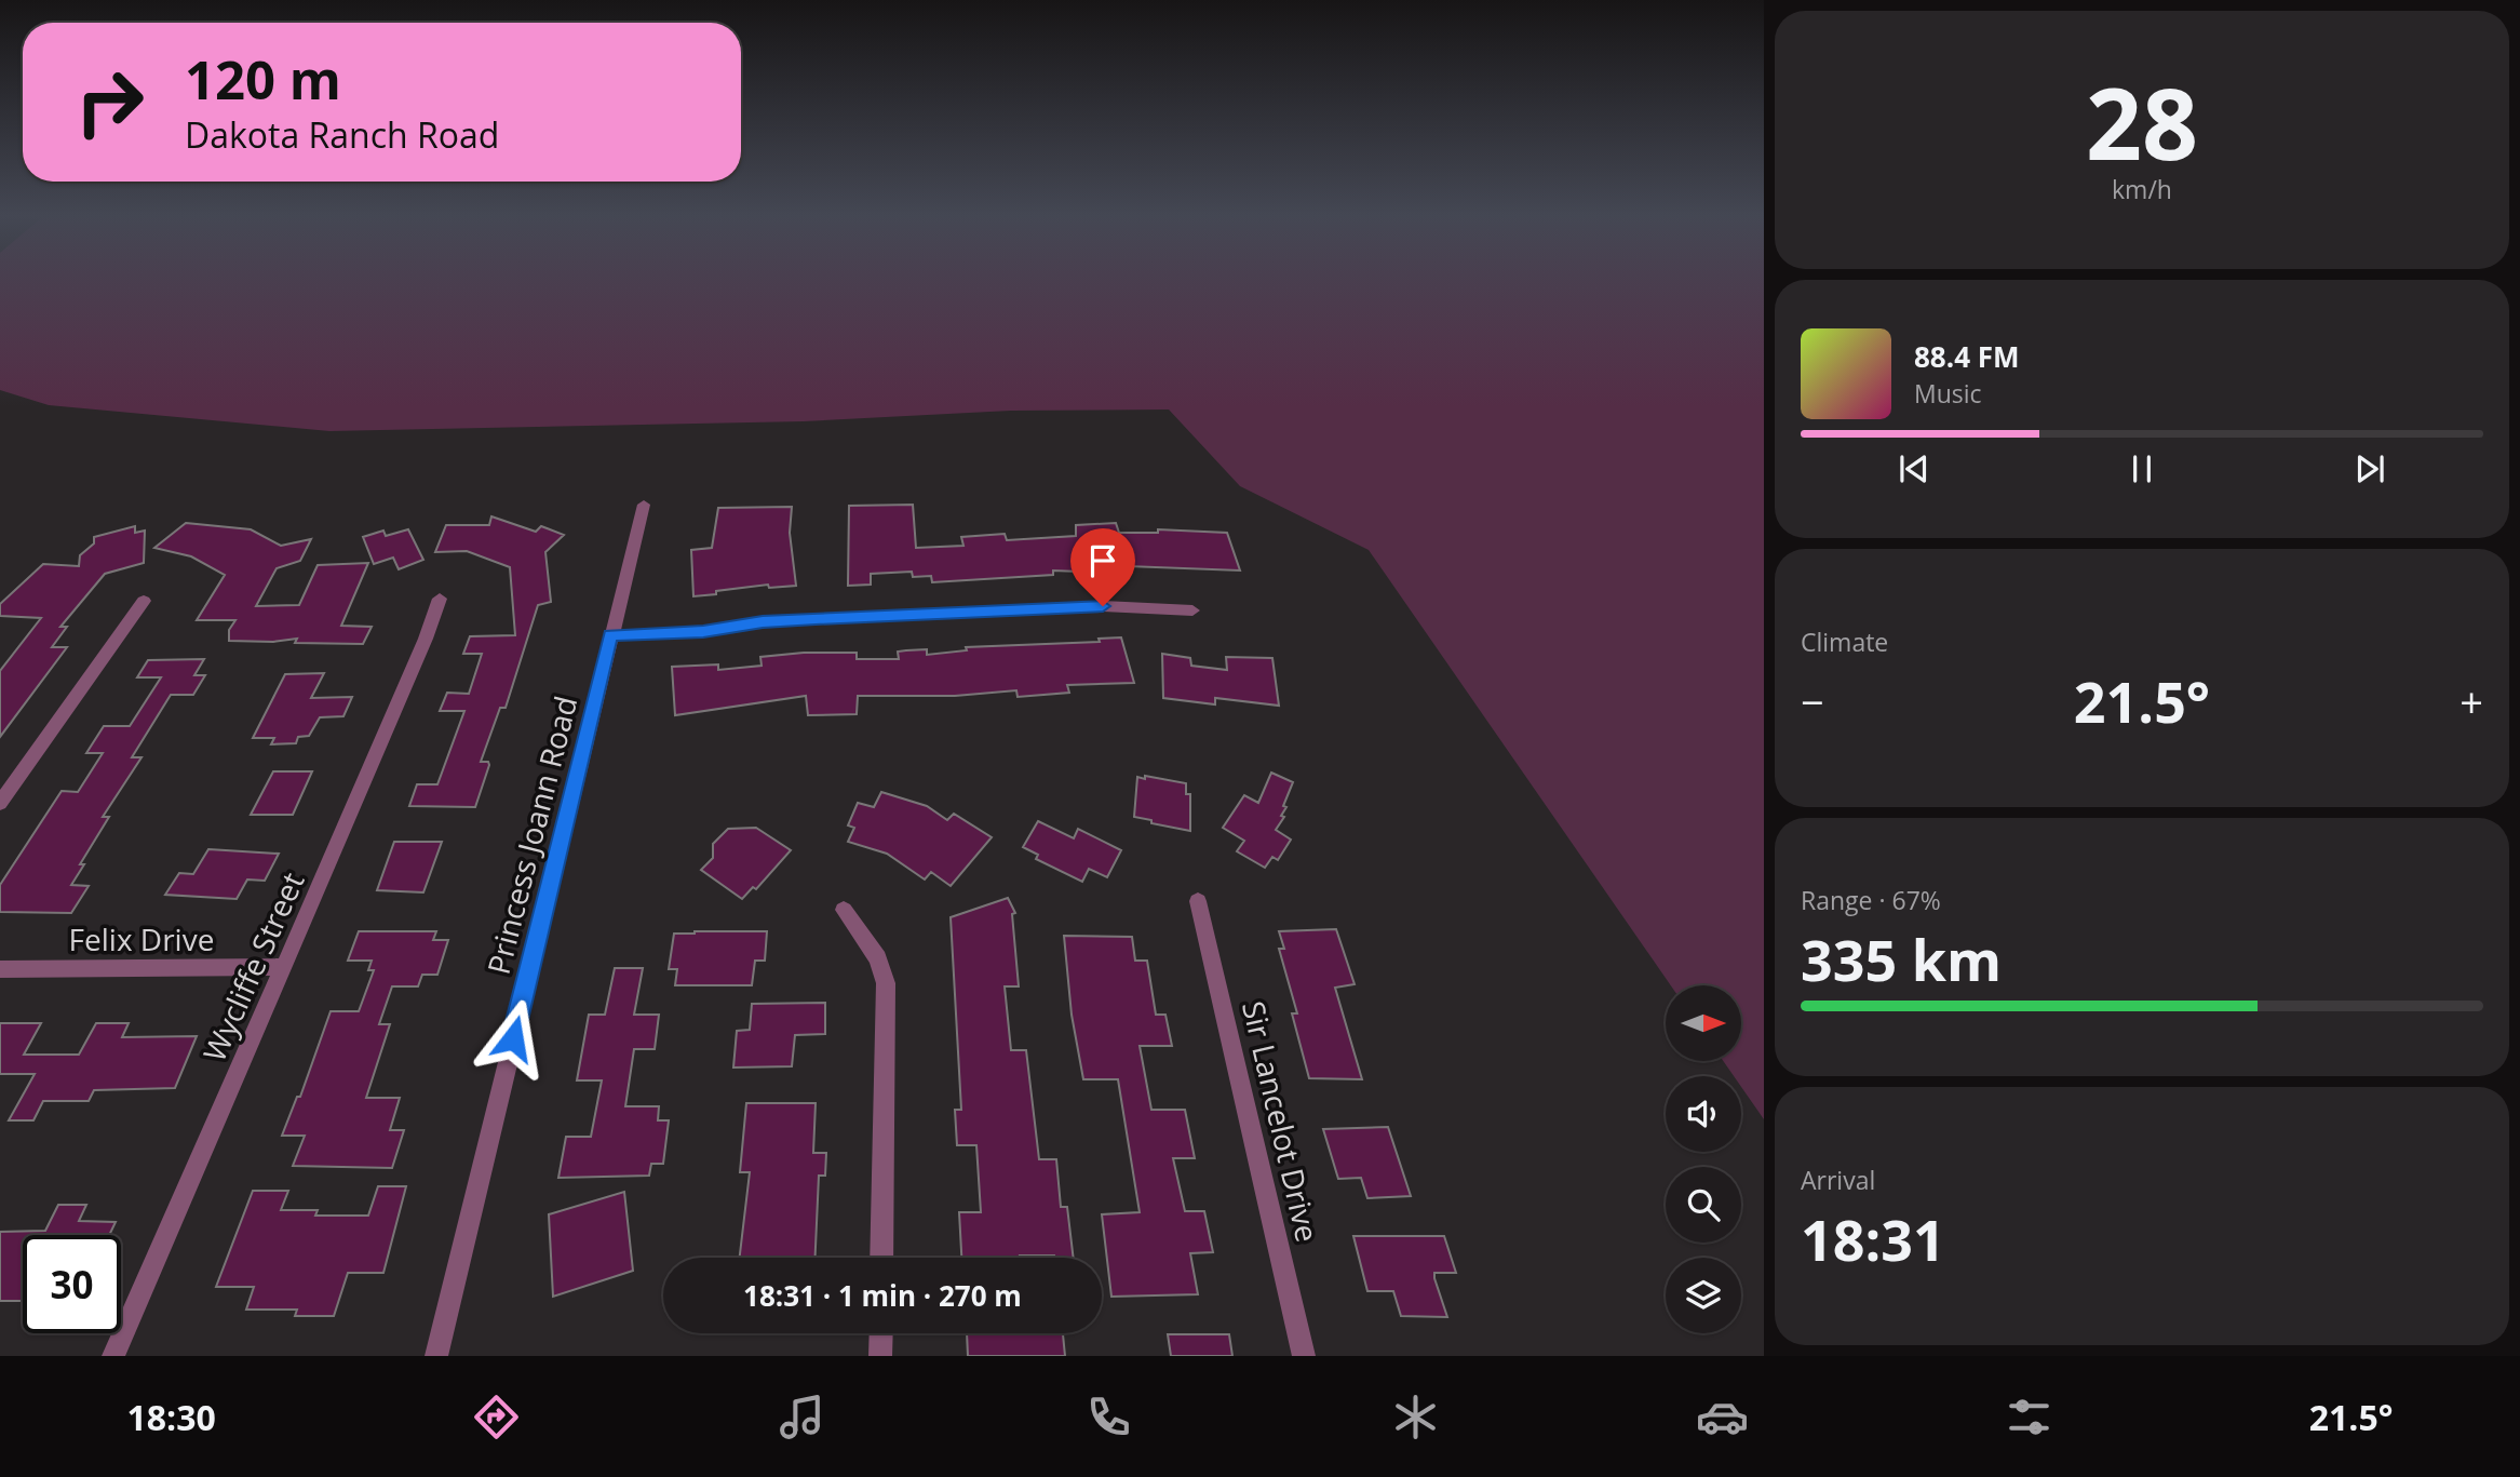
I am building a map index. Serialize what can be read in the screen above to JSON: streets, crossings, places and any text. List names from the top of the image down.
{
  "streets": {
    "street": [
      "Princess Joann Road",
      "Felix Drive",
      "Wycliffe Street",
      "Sir Lancelot Drive"
    ]
  },
  "crossings": [
    ["Felix Drive", "Wycliffe Street"]
  ],
  "north": "right",
  "page": {
    "tile": [
      ["28", "km/h"],
      "Climate",
      ["Range · 67%", "335 km"],
      ["Arrival", "18:31"]
    ],
    "turn": ["120 m", "Dakota Ranch Road"],
    "song": ["88.4 FM", "Music"],
    "heat": ["−", "21.5°", "+"],
    "limit": "30",
    "trip": "18:31 · 1 min · 270 m",
    "tabs": ["18:30", "21.5°"]
  }
}
